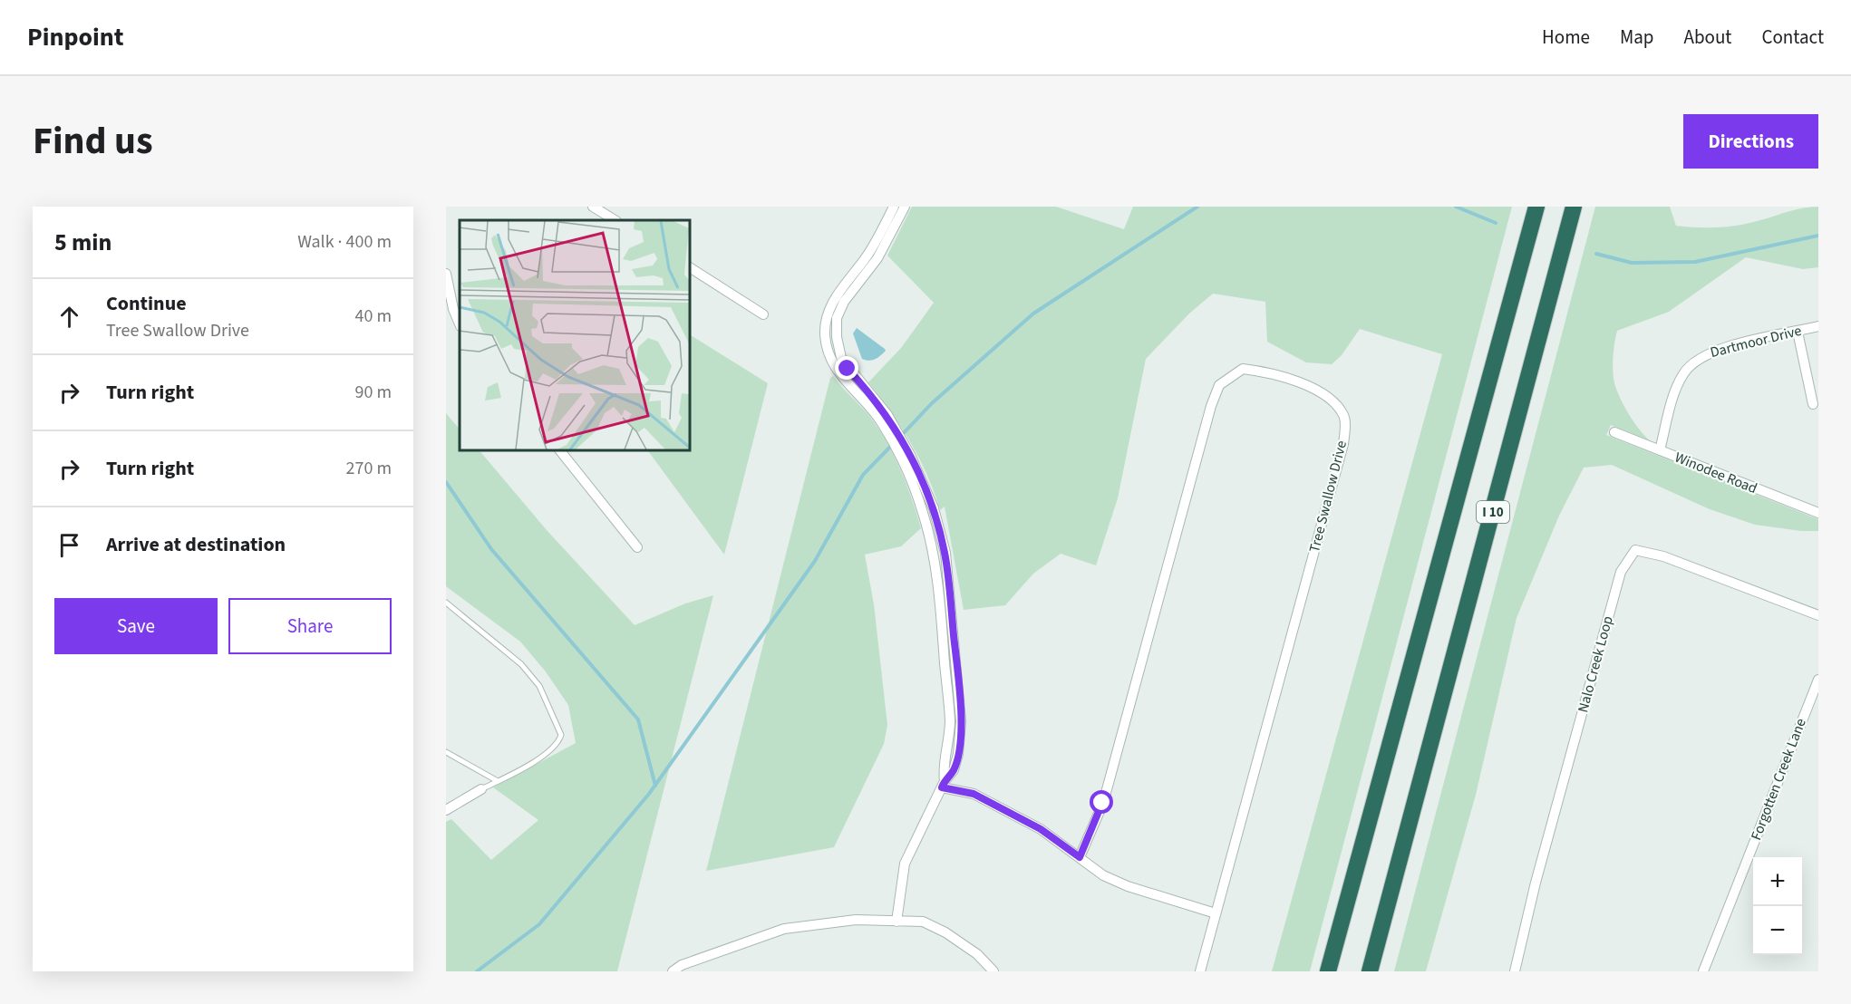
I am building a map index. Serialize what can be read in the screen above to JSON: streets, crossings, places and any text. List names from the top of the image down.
{
  "streets": {
    "highway": ["I 10"],
    "street": [
      "Dartmoor Drive",
      "Winodee Road",
      "Tree Swallow Drive",
      "Nalo Creek Loop",
      "Forgotten Creek Lane"
    ]
  },
  "crossings": [
    ["Dartmoor Drive", "Winodee Road"]
  ],
  "page": {
    "header": "Pinpoint",
    "nav": [
      "Home",
      "Map",
      "About",
      "Contact"
    ],
    "title": "Find us",
    "buttons": [
      "Directions",
      ["Save", "Share"]
    ],
    "heading": ["5 min", "Walk · 400 m"],
    "list": [
      ["Continue", "Tree Swallow Drive", "40 m"],
      ["Turn right", "90 m"],
      ["Turn right", "270 m"],
      "Arrive at destination"
    ],
    "map_buttons": ["+", "−"]
  }
}
